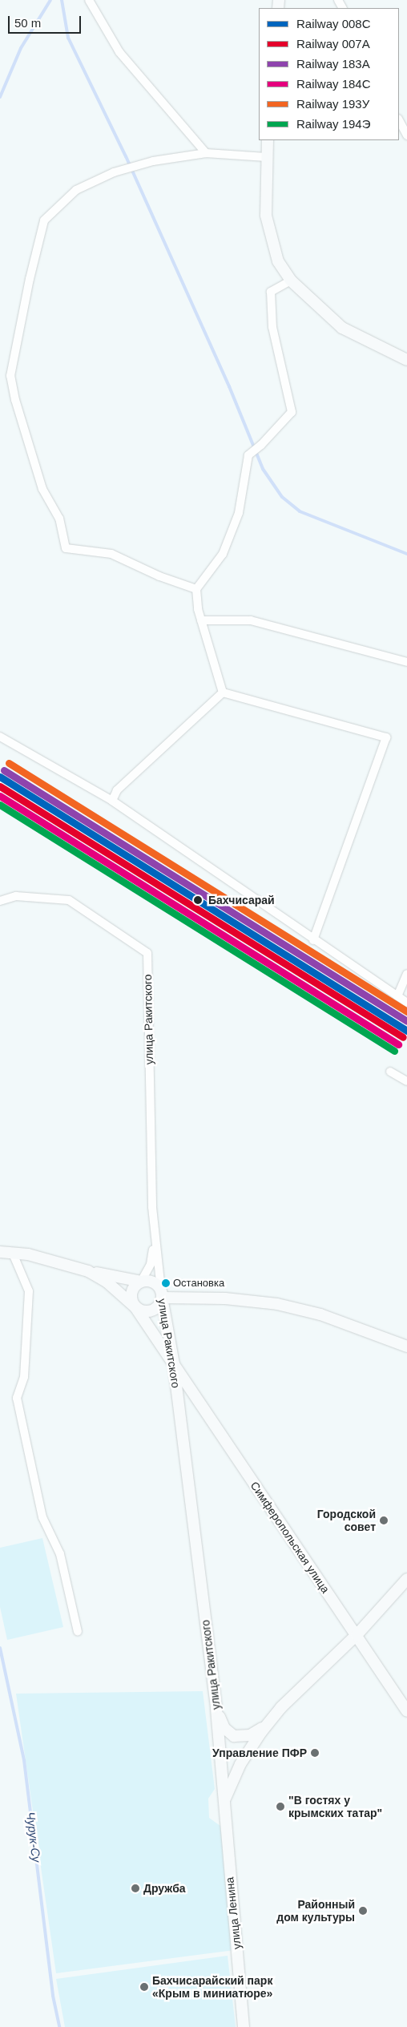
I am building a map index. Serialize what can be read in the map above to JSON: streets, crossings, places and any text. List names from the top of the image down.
{
  "streets": {
    "main road": ["улица Ракитского", "Симферопольская улица", "улица Ленина"]
  },
  "crossings": [
    ["улица Ракитского", "Симферопольская улица"],
    ["улица Ракитского", "улица Ленина"]
  ],
  "water": ["Чурук-Су"],
  "places": [
    "Бахчисарай",
    "Остановка",
    "Городской совет",
    "Управление ПФР",
    "\"В гостях у крымских татар\"",
    "Дружба",
    "Районный дом культуры",
    "Бахчисарайский парк «Крым в миниатюре»"
  ],
  "lines": [
    "rail line 193У",
    "rail line 183А",
    "rail line 008С",
    "rail line 007А",
    "rail line 184С",
    "rail line 194Э"
  ],
  "legend": [
    "Railway 008С",
    "Railway 007А",
    "Railway 183А",
    "Railway 184С",
    "Railway 193У",
    "Railway 194Э"
  ],
  "scale_bar": "50 m"
}
